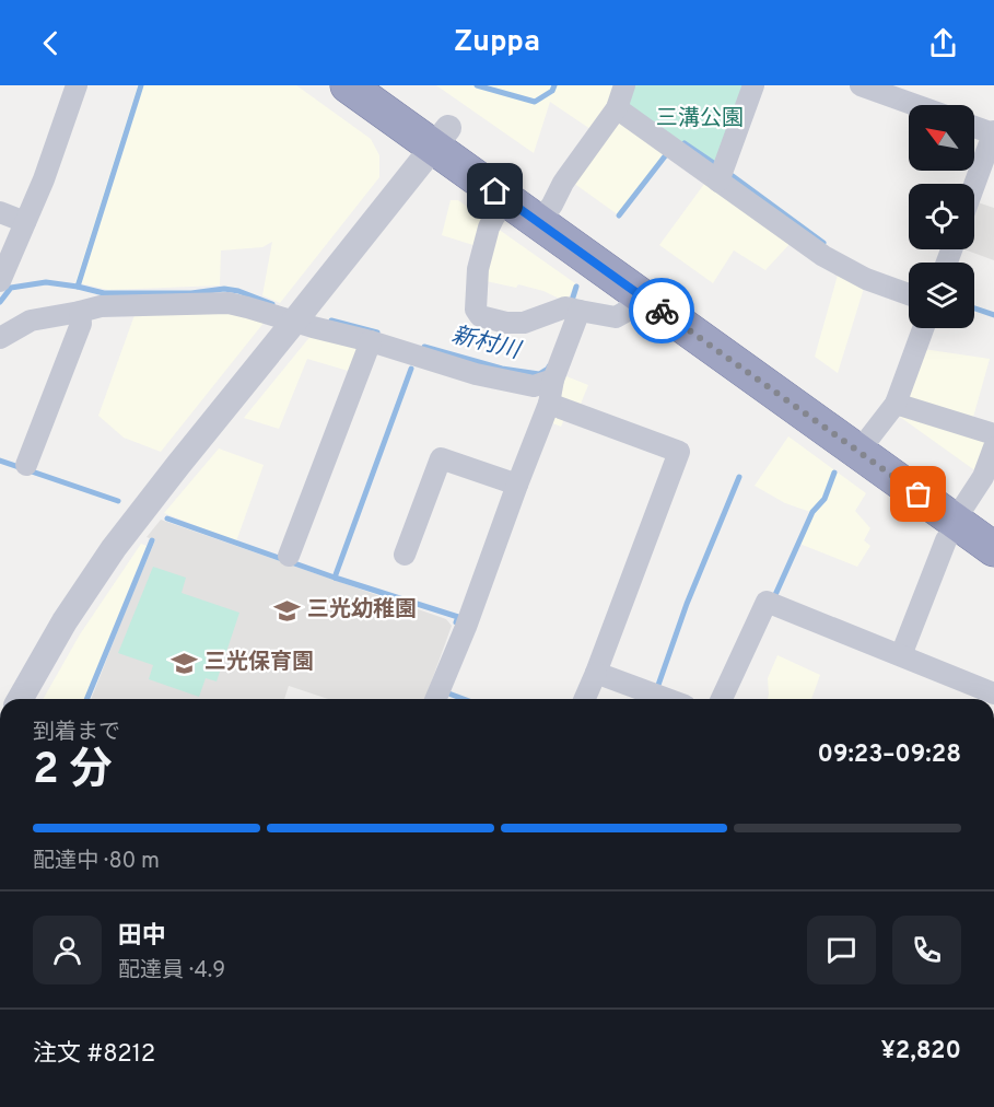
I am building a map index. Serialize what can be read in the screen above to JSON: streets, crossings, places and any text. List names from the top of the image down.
{
  "water": ["新村川"],
  "parks": ["三溝公園"],
  "places": {
    "school or university": ["三光幼稚園", "三光保育園"]
  },
  "north": "top left",
  "page": {
    "header": "Zuppa",
    "heading": ["2 分", "到着まで", "09:23–09:28"],
    "panel": [
      "田中",
      "配達員 · 4.9",
      "注文 #8212",
      "¥2,820"
    ],
    "bar": "配達中 · 80 m"
  }
}
